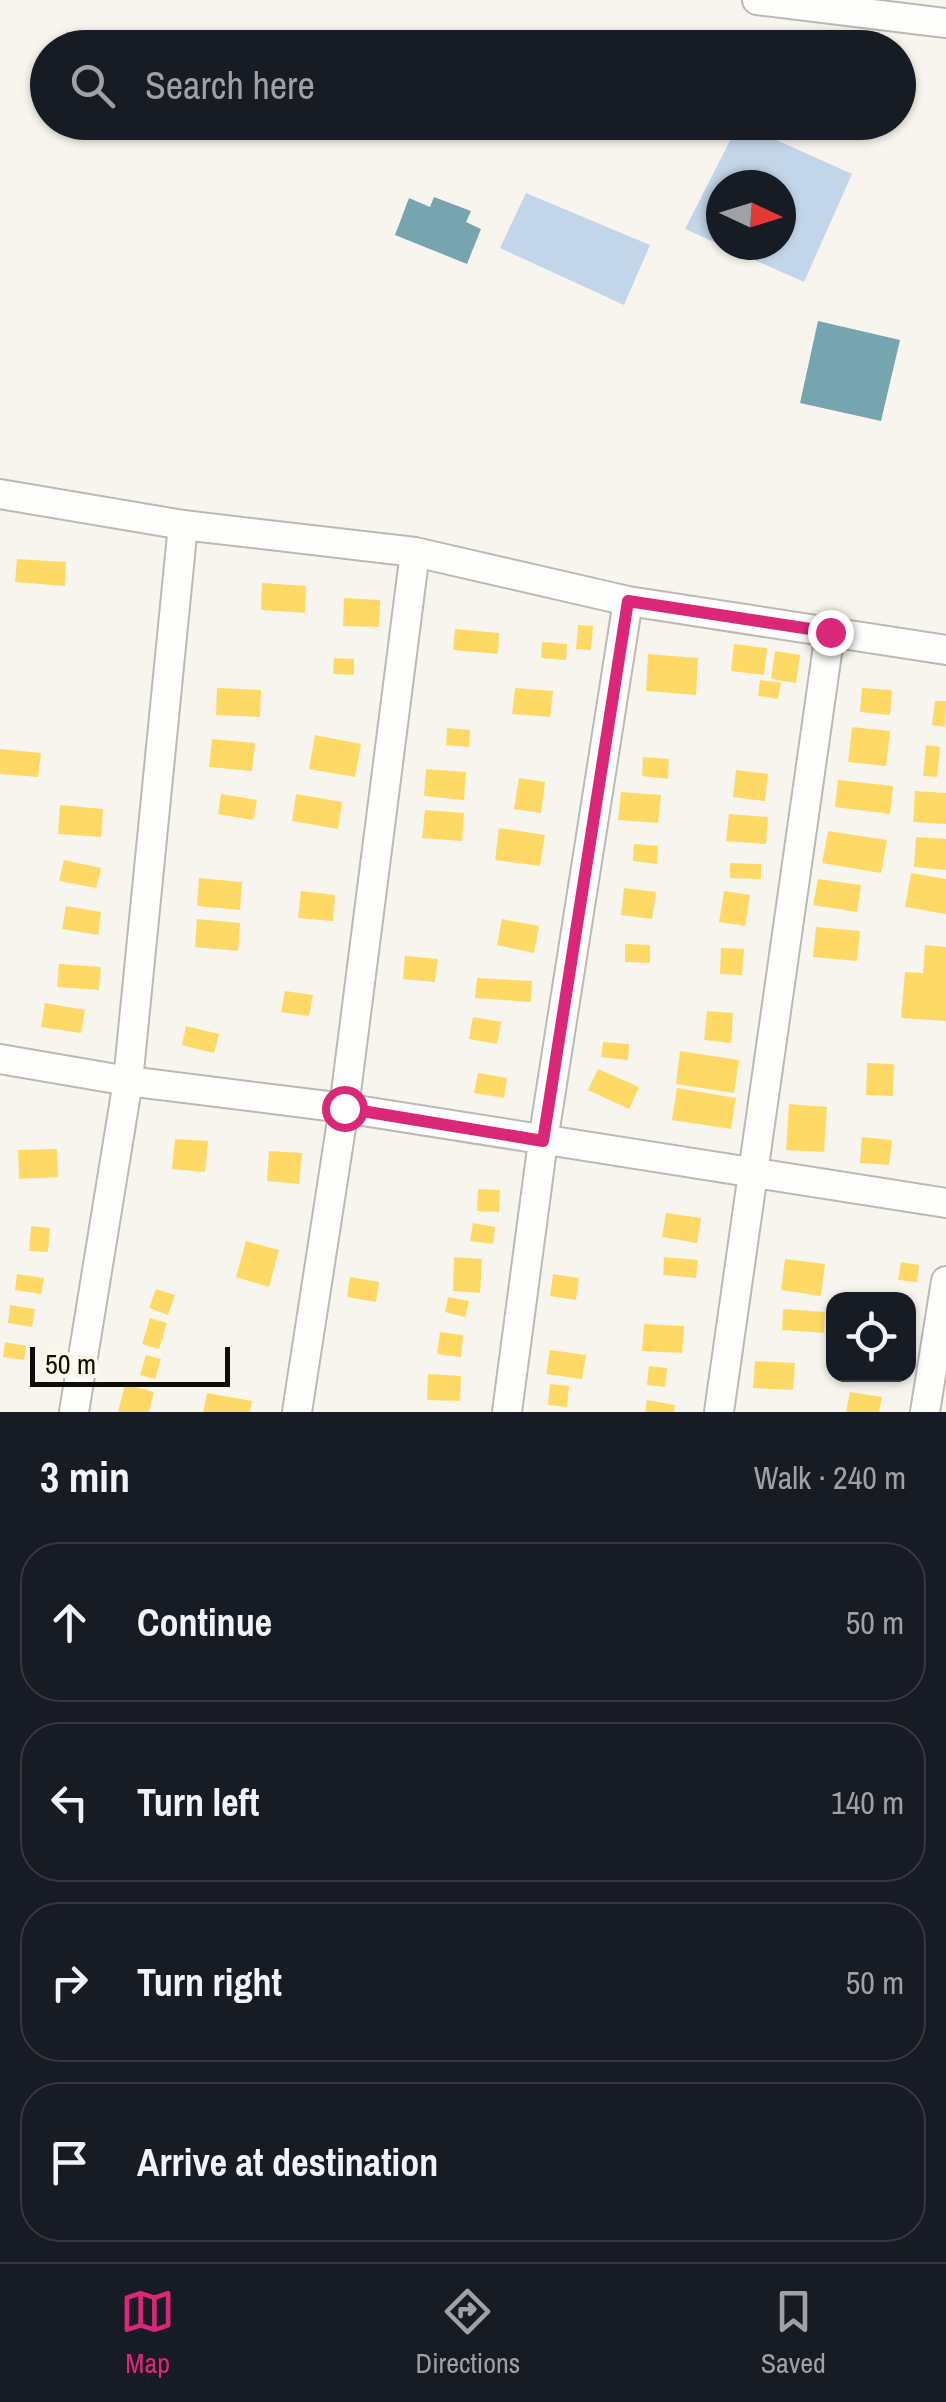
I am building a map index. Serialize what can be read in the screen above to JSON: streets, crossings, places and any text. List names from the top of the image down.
{
  "scale_bar": "50 m",
  "north": "right",
  "page": {
    "search": "Search here",
    "scale": "50 m",
    "heading": ["3 min", "Walk · 240 m"],
    "list": [
      ["Continue", "50 m"],
      ["Turn left", "140 m"],
      ["Turn right", "50 m"],
      "Arrive at destination"
    ],
    "nav": ["Map", "Directions", "Saved"]
  }
}
